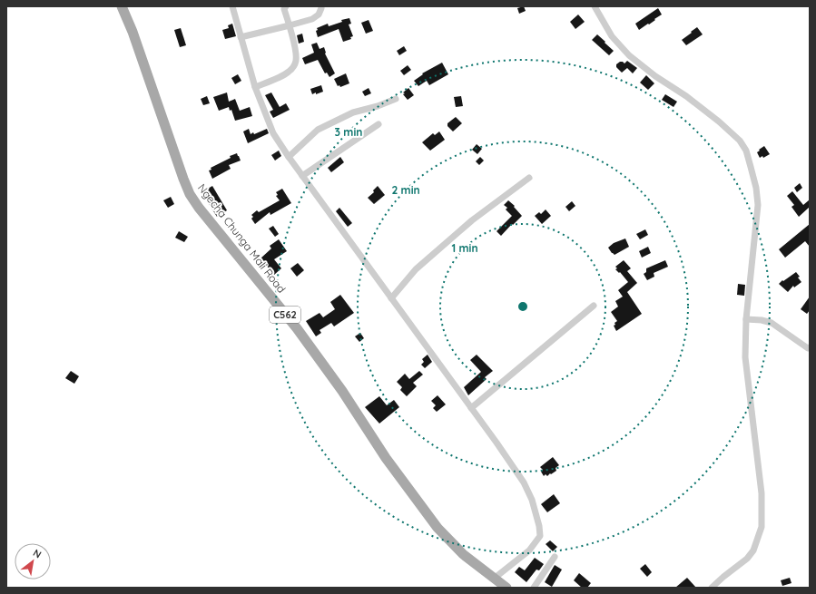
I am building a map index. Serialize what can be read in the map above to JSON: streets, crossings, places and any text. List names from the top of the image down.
{
  "streets": {
    "main road": ["Ngecha Chunga Mali Road", "C562"]
  },
  "north": "top right",
  "rings": ["3 min", "2 min", "1 min"]
}
